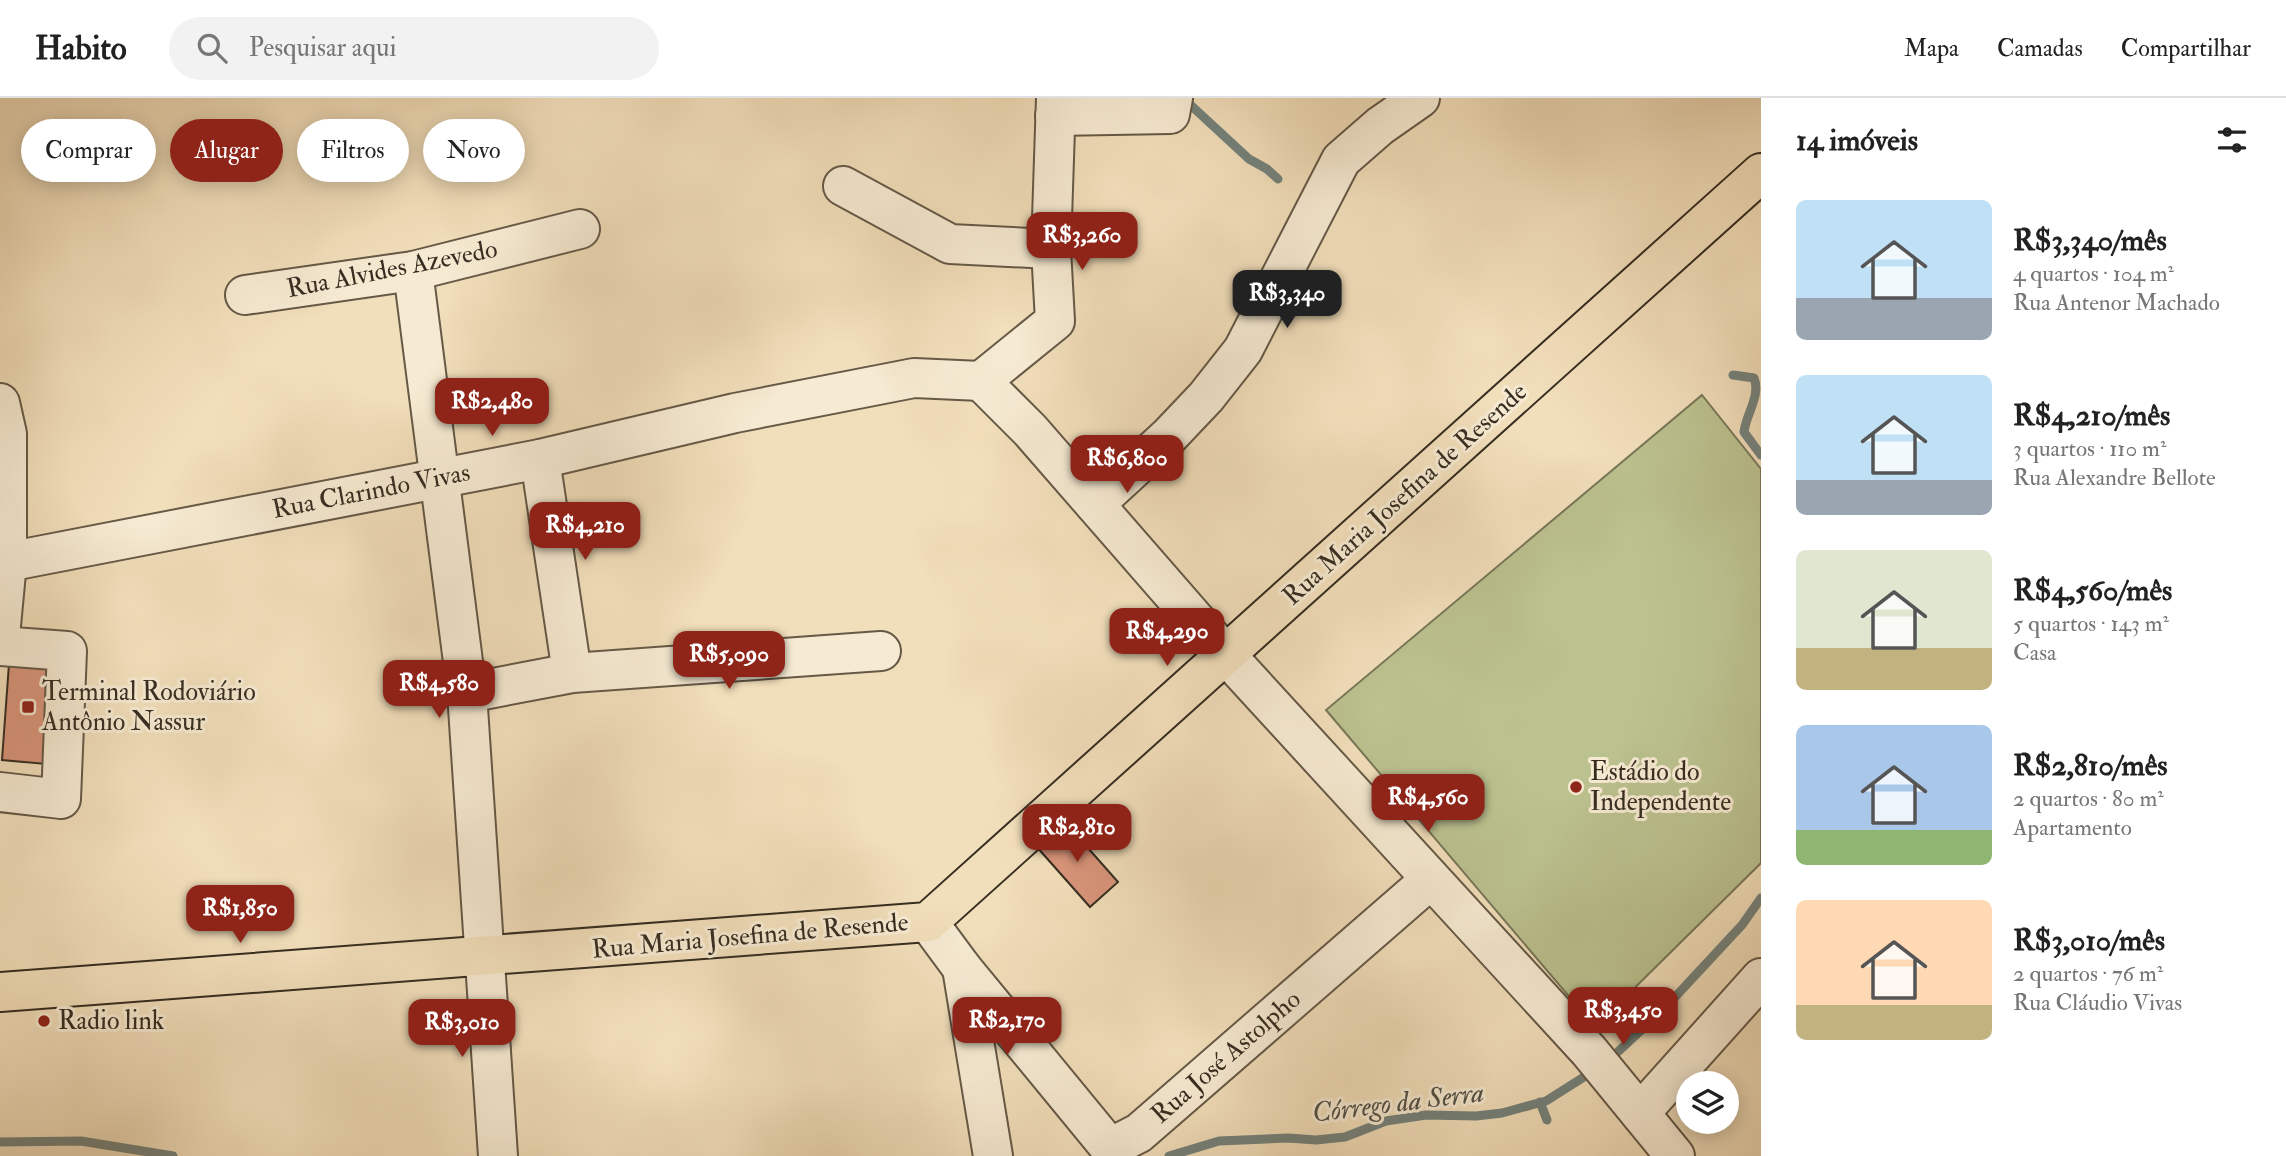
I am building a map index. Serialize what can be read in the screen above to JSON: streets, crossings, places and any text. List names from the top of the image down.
{
  "streets": {
    "main road": ["Rua Maria Josefina de Resende"],
    "street": ["Rua Alvides Azevedo", "Rua Clarindo Vivas", "Rua José Astolpho"]
  },
  "crossings": [
    ["Rua Maria Josefina de Resende", "Rua José Astolpho"]
  ],
  "water": ["Córrego da Serra"],
  "places": {
    "transit": ["Terminal Rodoviário Antônio Nassur"],
    "other": ["Estádio do Independente", "Radio link"]
  },
  "page": {
    "header": "Habito",
    "search": "Pesquisar aqui",
    "nav": ["Mapa", "Camadas", "Compartilhar"],
    "heading": "14 imóveis",
    "chip": [
      "Comprar",
      "Alugar",
      "Filtros",
      "Novo"
    ],
    "list": [
      {
        "name": "R$3,340/mês",
        "note": "4 quartos · 104 m² · Rua Antenor Machado"
      },
      {
        "name": "R$4,210/mês",
        "note": "3 quartos · 110 m² · Rua Alexandre Bellote"
      },
      {
        "name": "R$4,560/mês",
        "note": "5 quartos · 143 m² · Casa"
      },
      {
        "name": "R$2,810/mês",
        "note": "2 quartos · 80 m² · Apartamento"
      },
      {
        "name": "R$3,010/mês",
        "note": "2 quartos · 76 m² · Rua Cláudio Vivas"
      }
    ],
    "price": [
      "R$3,260",
      "R$3,340",
      "R$2,480",
      "R$6,800",
      "R$4,210",
      "R$4,290",
      "R$5,090",
      "R$4,580",
      "R$4,560",
      "R$2,810",
      "R$1,850",
      "R$3,450",
      "R$2,170",
      "R$3,010"
    ]
  }
}
